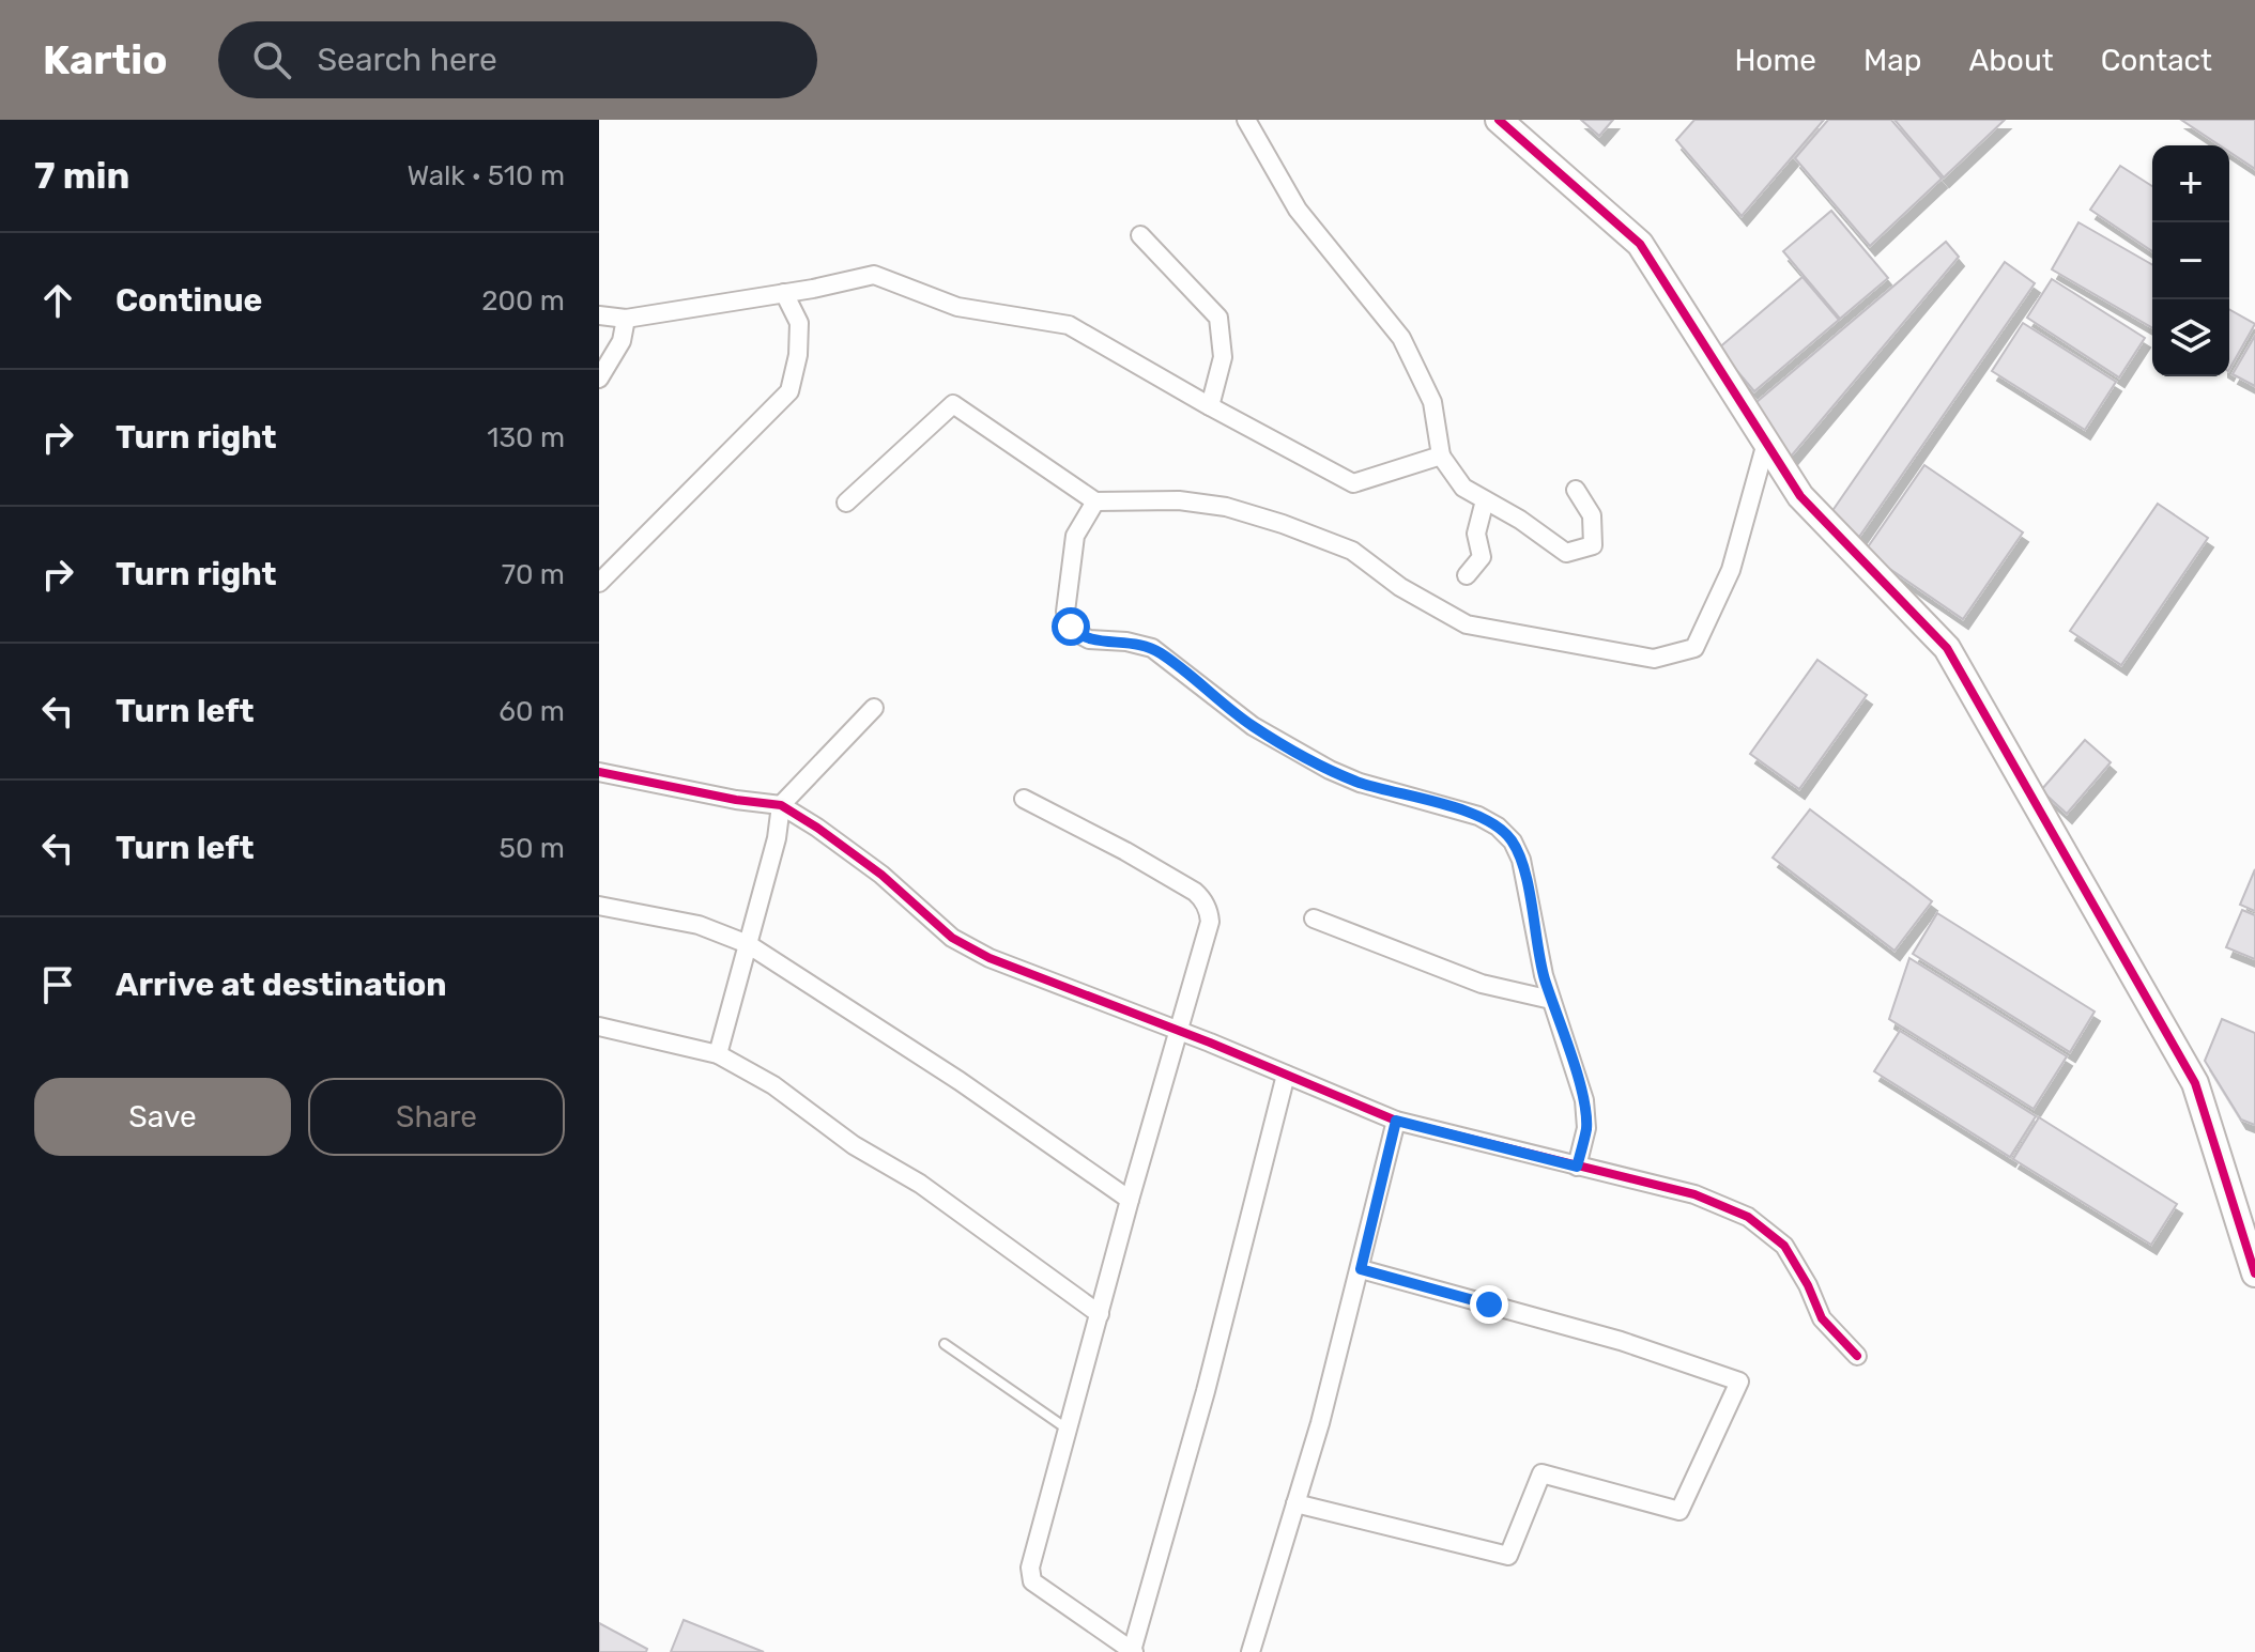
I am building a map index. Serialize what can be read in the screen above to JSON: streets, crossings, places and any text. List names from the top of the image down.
{
  "page": {
    "header": "Kartio",
    "search": "Search here",
    "nav": [
      "Home",
      "Map",
      "About",
      "Contact"
    ],
    "heading": ["7 min", "Walk · 510 m"],
    "map_buttons": ["+", "−"],
    "list": [
      ["Continue", "200 m"],
      ["Turn right", "130 m"],
      ["Turn right", "70 m"],
      ["Turn left", "60 m"],
      ["Turn left", "50 m"],
      "Arrive at destination"
    ],
    "buttons": ["Save", "Share"]
  }
}
